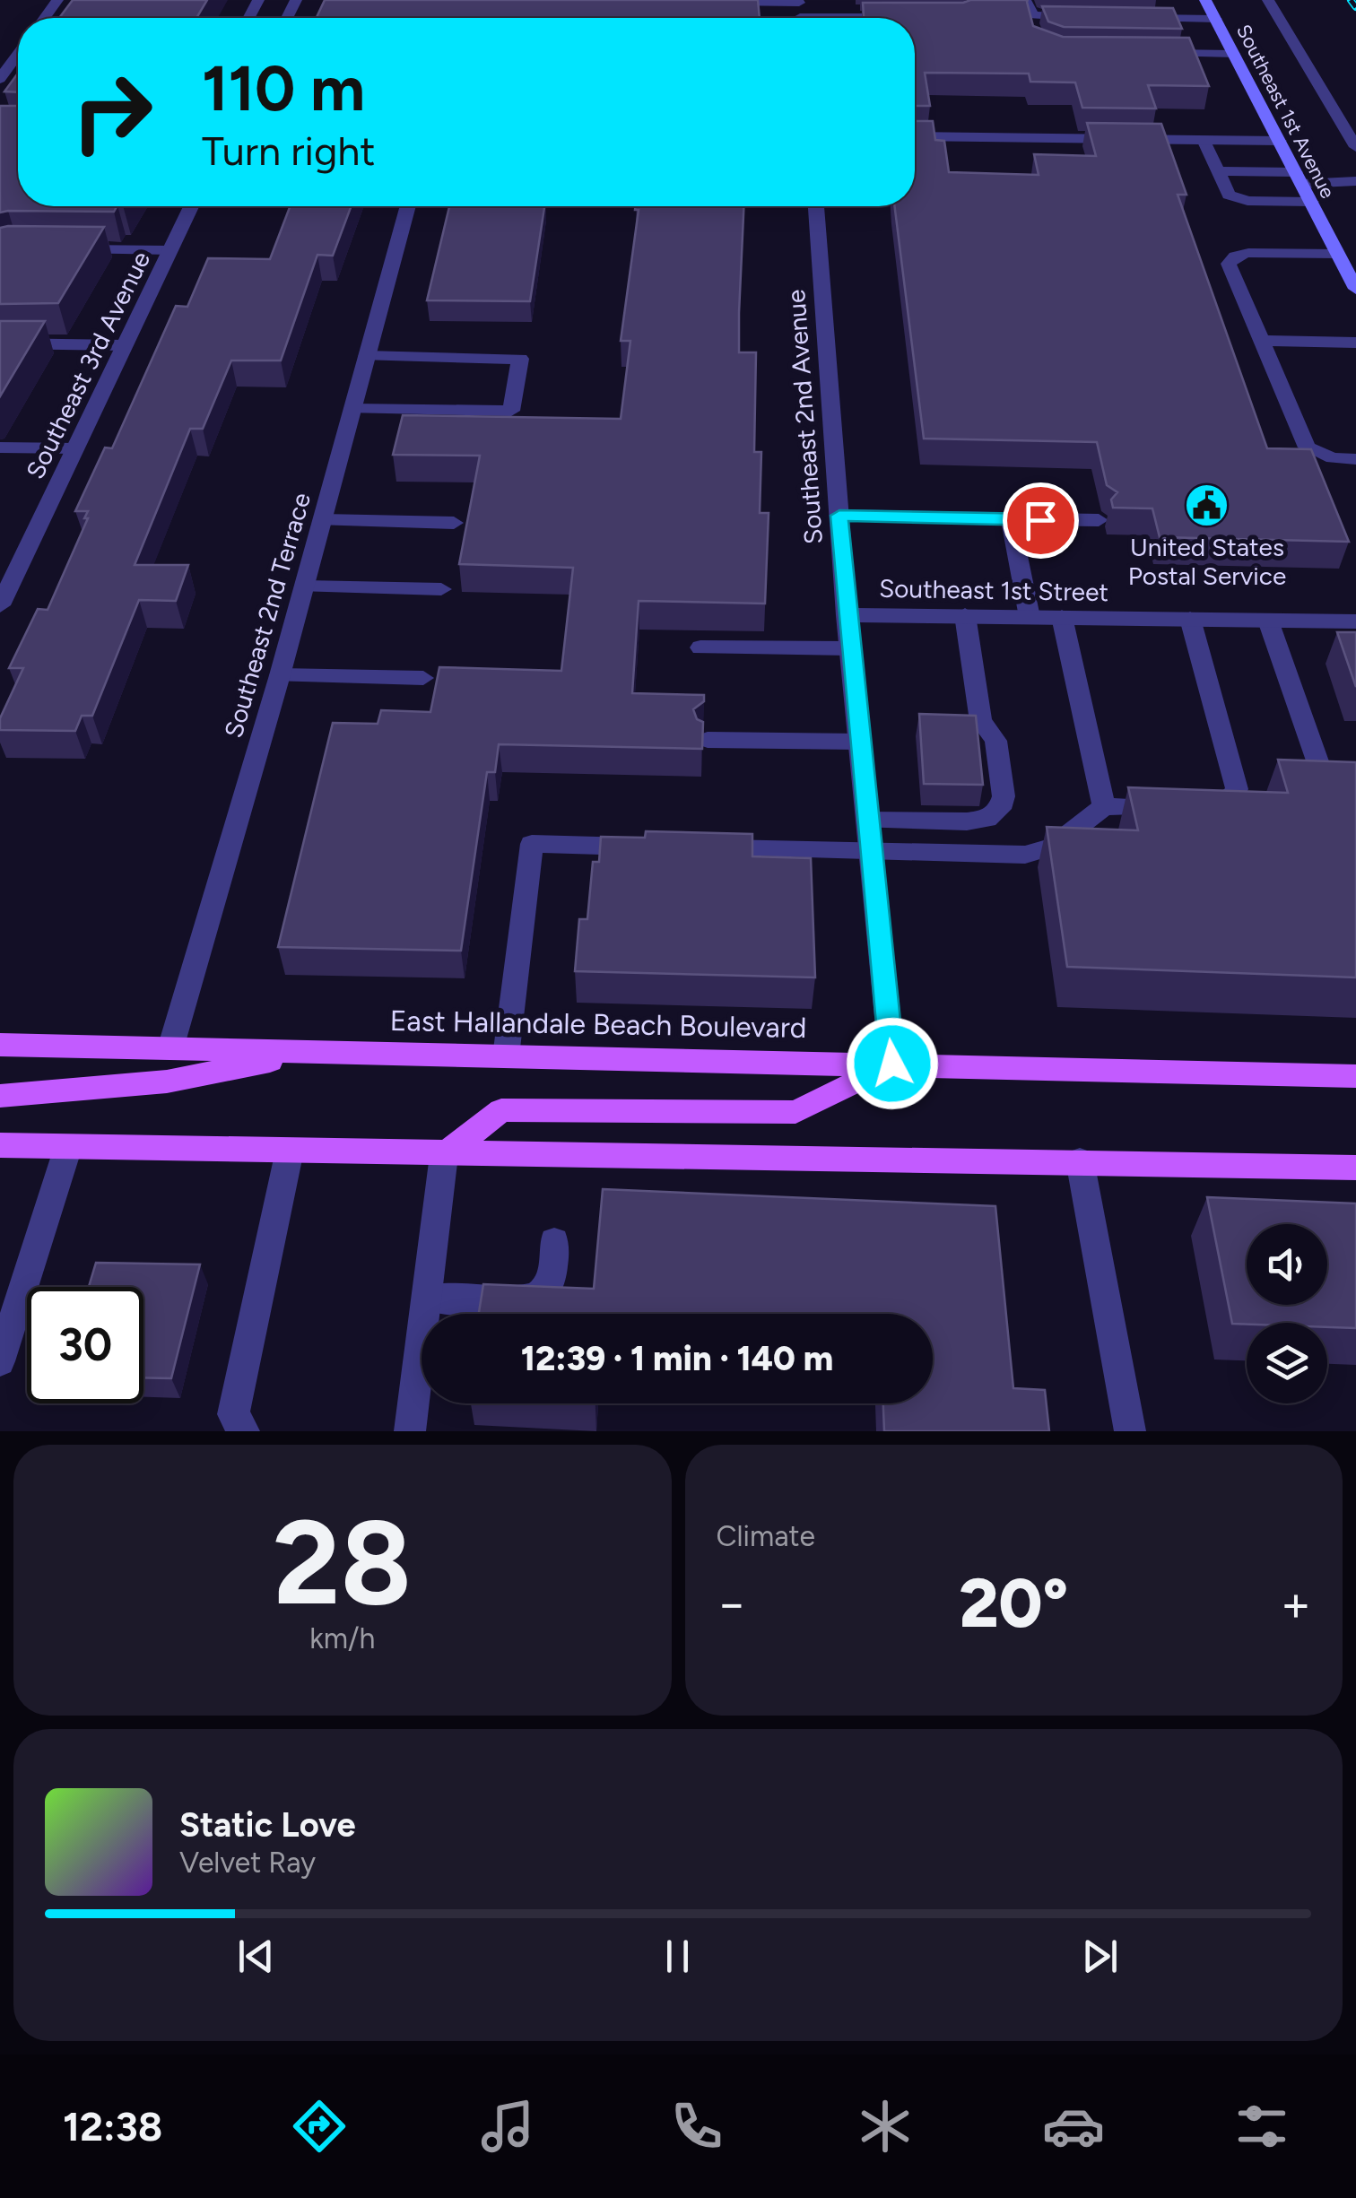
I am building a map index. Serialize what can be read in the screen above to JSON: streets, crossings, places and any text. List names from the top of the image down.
{
  "streets": {
    "main road": ["Southeast 1st Avenue", "East Hallandale Beach Boulevard"],
    "street": [
      "Southeast 3rd Avenue",
      "Southeast 2nd Avenue",
      "Southeast 1st Street",
      "Southeast 2nd Terrace"
    ]
  },
  "crossings": [
    ["Southeast 2nd Avenue", "Southeast 1st Street"],
    ["Southeast 2nd Avenue", "East Hallandale Beach Boulevard"],
    ["Southeast 2nd Terrace", "East Hallandale Beach Boulevard"]
  ],
  "places": {
    "public building": ["United States Postal Service"]
  },
  "page": {
    "turn": ["110 m", "Turn right"],
    "limit": "30",
    "trip": "12:39 · 1 min · 140 m",
    "tile": [
      ["28", "km/h"],
      "Climate"
    ],
    "heat": ["−", "20°", "+"],
    "song": ["Static Love", "Velvet Ray"],
    "tabs": "12:38"
  }
}
